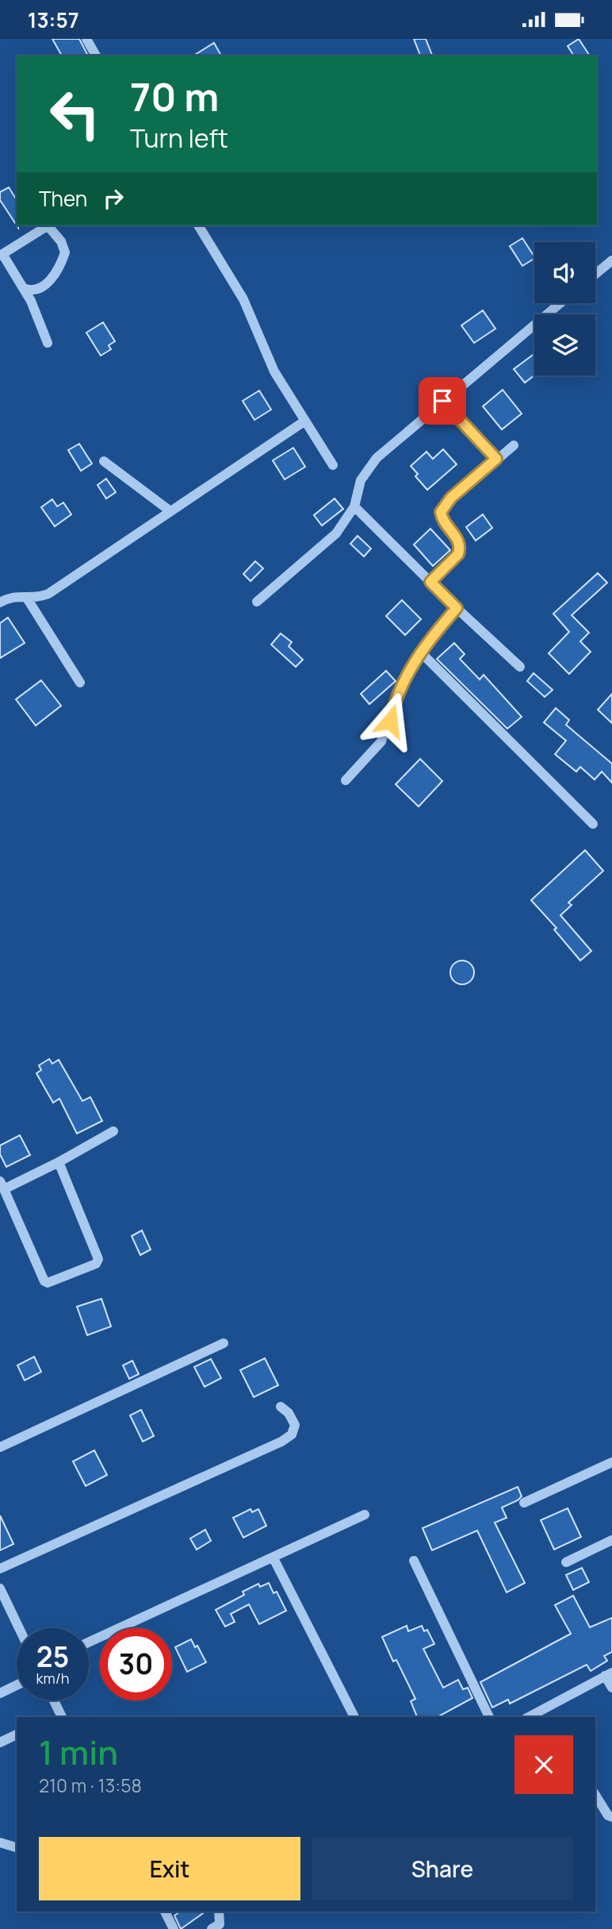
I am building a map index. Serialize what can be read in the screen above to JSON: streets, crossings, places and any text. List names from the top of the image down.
{
  "page": {
    "status": "13:57",
    "turn": ["70 m", "Turn left"],
    "then": "Then",
    "speed": "25 km/h",
    "limit": "30",
    "heading": ["1 min", "210 m · 13:58"],
    "buttons": ["Exit", "Share"]
  }
}
